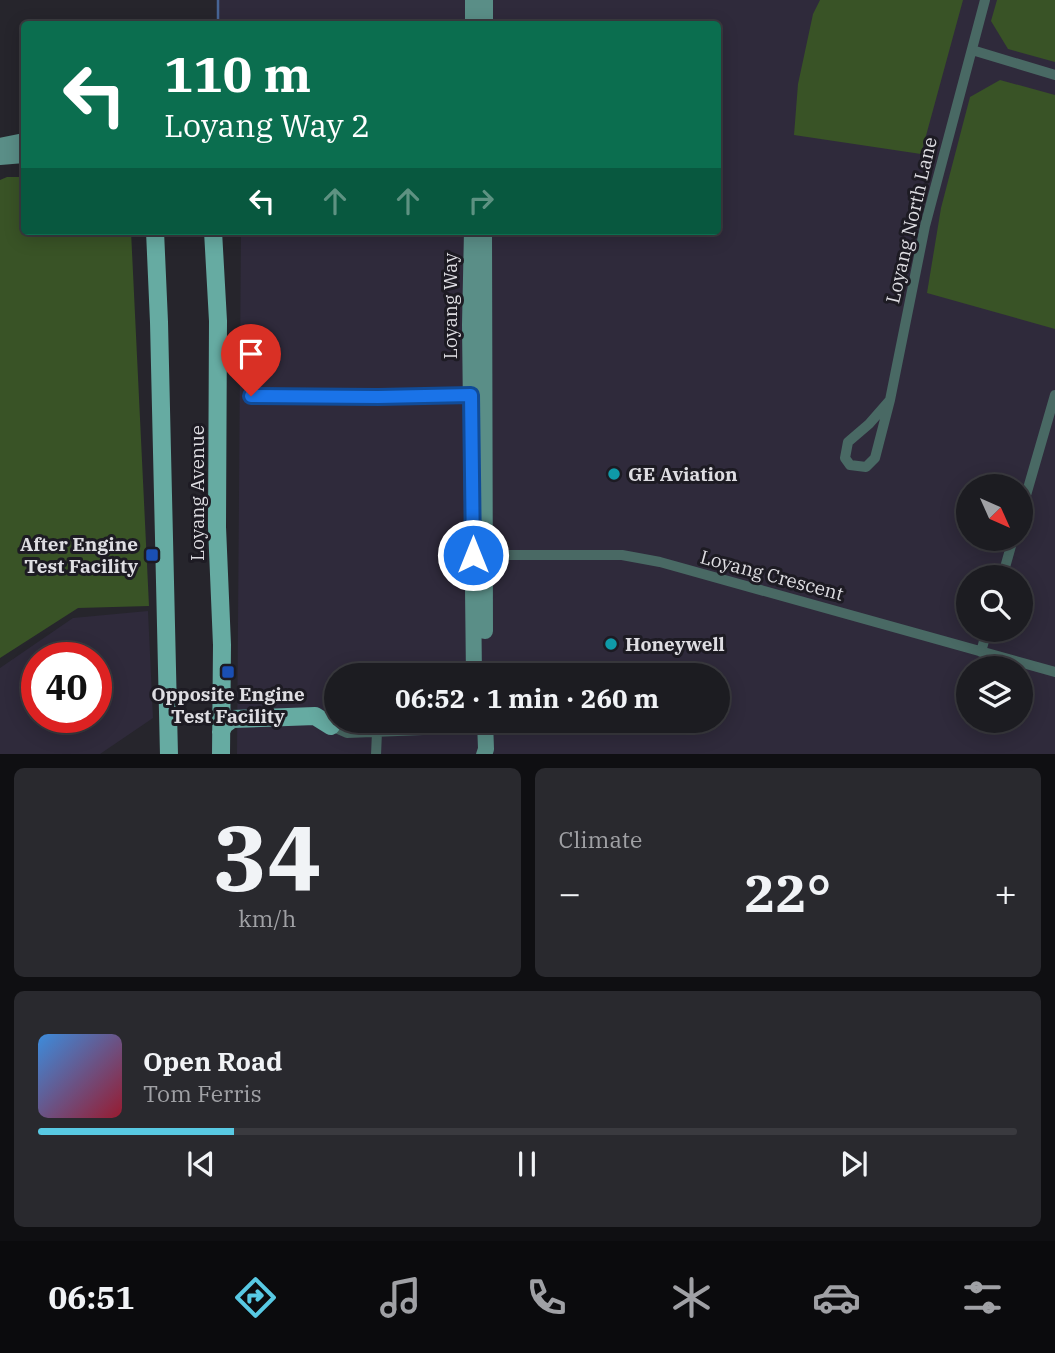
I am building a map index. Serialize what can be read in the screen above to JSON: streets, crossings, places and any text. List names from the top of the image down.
{
  "streets": {
    "main road": ["Loyang Avenue"],
    "street": ["Loyang North Lane", "Loyang Way", "Loyang Crescent"]
  },
  "crossings": [
    ["Loyang Way", "Loyang Crescent"]
  ],
  "places": {
    "other": ["GE Aviation", "Honeywell"],
    "transit": ["After Engine Test Facility", "Opposite Engine Test Facility"]
  },
  "north": "bottom right",
  "page": {
    "turn": ["110 m", "Loyang Way 2"],
    "limit": "40",
    "trip": "06:52 · 1 min · 260 m",
    "tile": [
      ["34", "km/h"],
      "Climate"
    ],
    "heat": ["−", "22°", "+"],
    "song": ["Open Road", "Tom Ferris"],
    "tabs": "06:51"
  }
}
